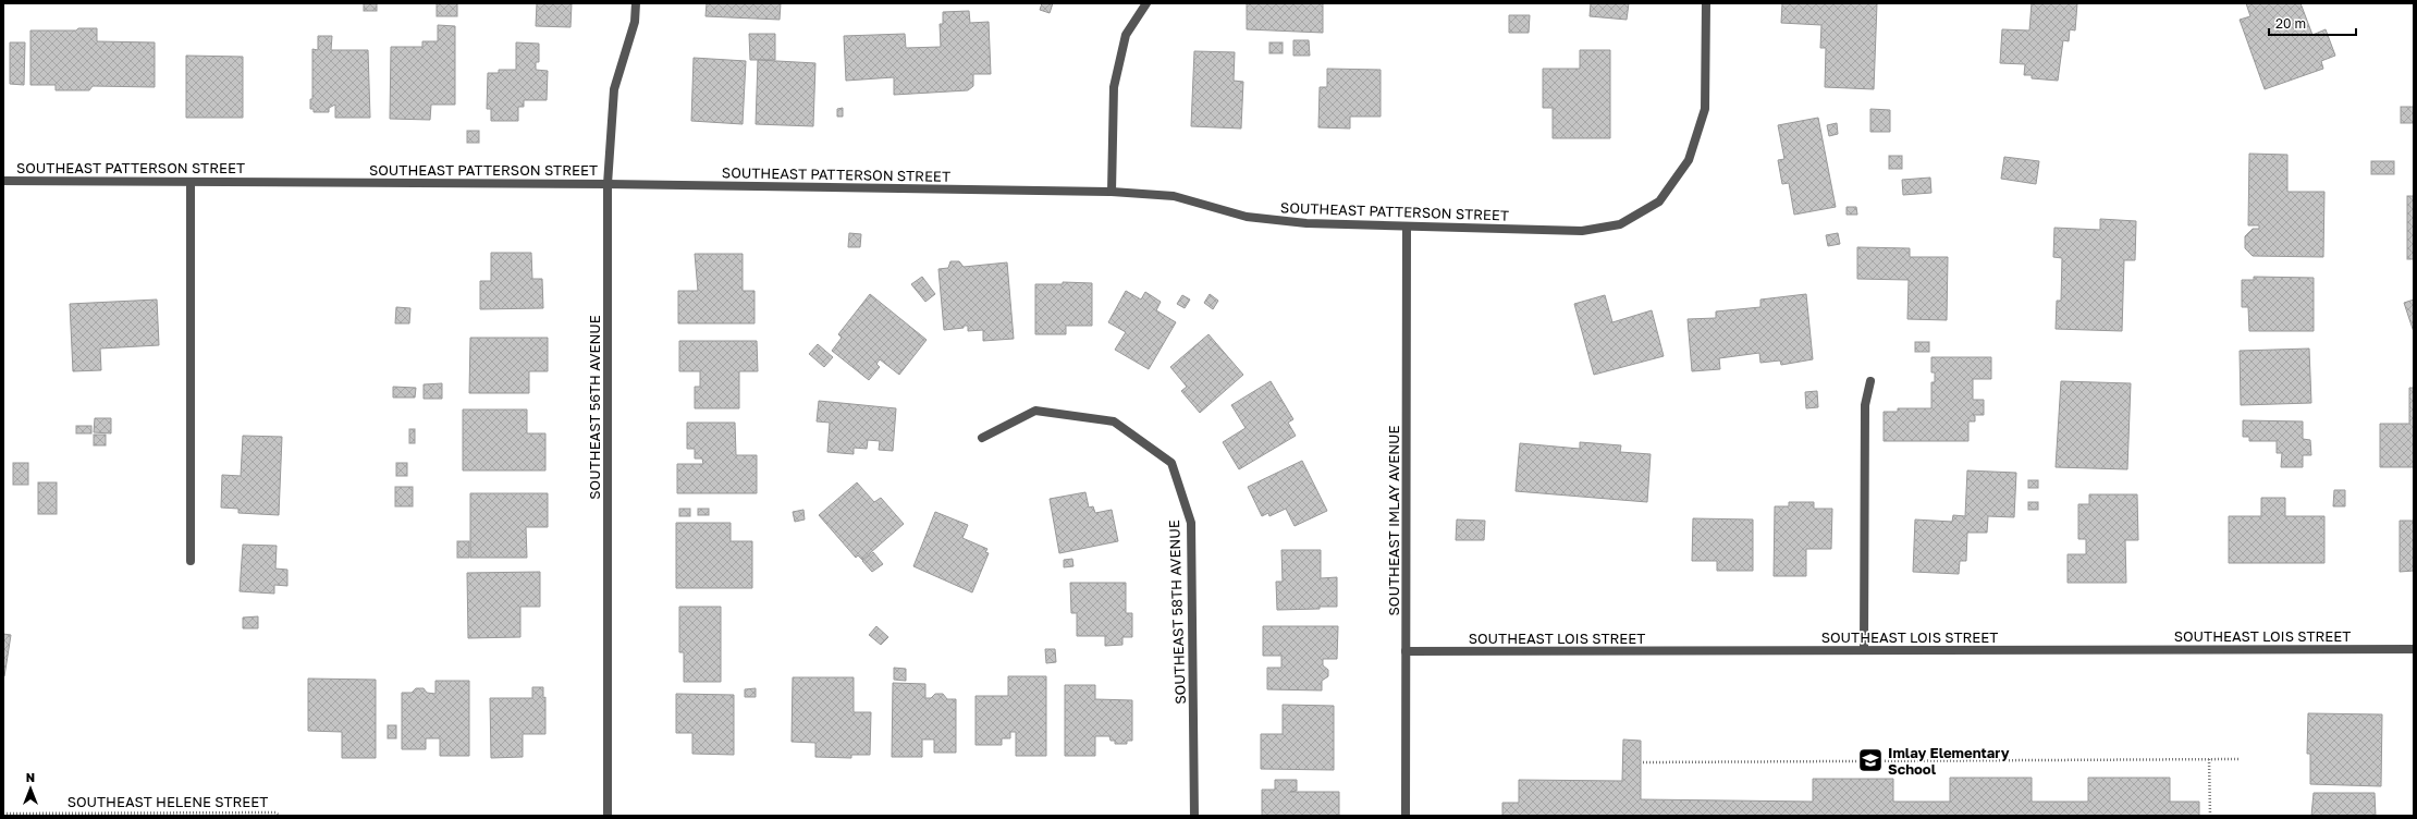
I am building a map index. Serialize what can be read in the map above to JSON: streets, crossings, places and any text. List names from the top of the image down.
{
  "streets": {
    "street": [
      "SOUTHEAST PATTERSON STREET",
      "SOUTHEAST 56TH AVENUE",
      "SOUTHEAST IMLAY AVENUE",
      "SOUTHEAST 58TH AVENUE",
      "SOUTHEAST LOIS STREET"
    ],
    "path": ["SOUTHEAST HELENE STREET"]
  },
  "crossings": [
    ["SOUTHEAST PATTERSON STREET", "SOUTHEAST 56TH AVENUE"],
    ["SOUTHEAST PATTERSON STREET", "SOUTHEAST IMLAY AVENUE"],
    ["SOUTHEAST IMLAY AVENUE", "SOUTHEAST LOIS STREET"]
  ],
  "places": {
    "school or university": ["Imlay Elementary School"]
  },
  "scale_bar": "20 m",
  "north": "top"
}
